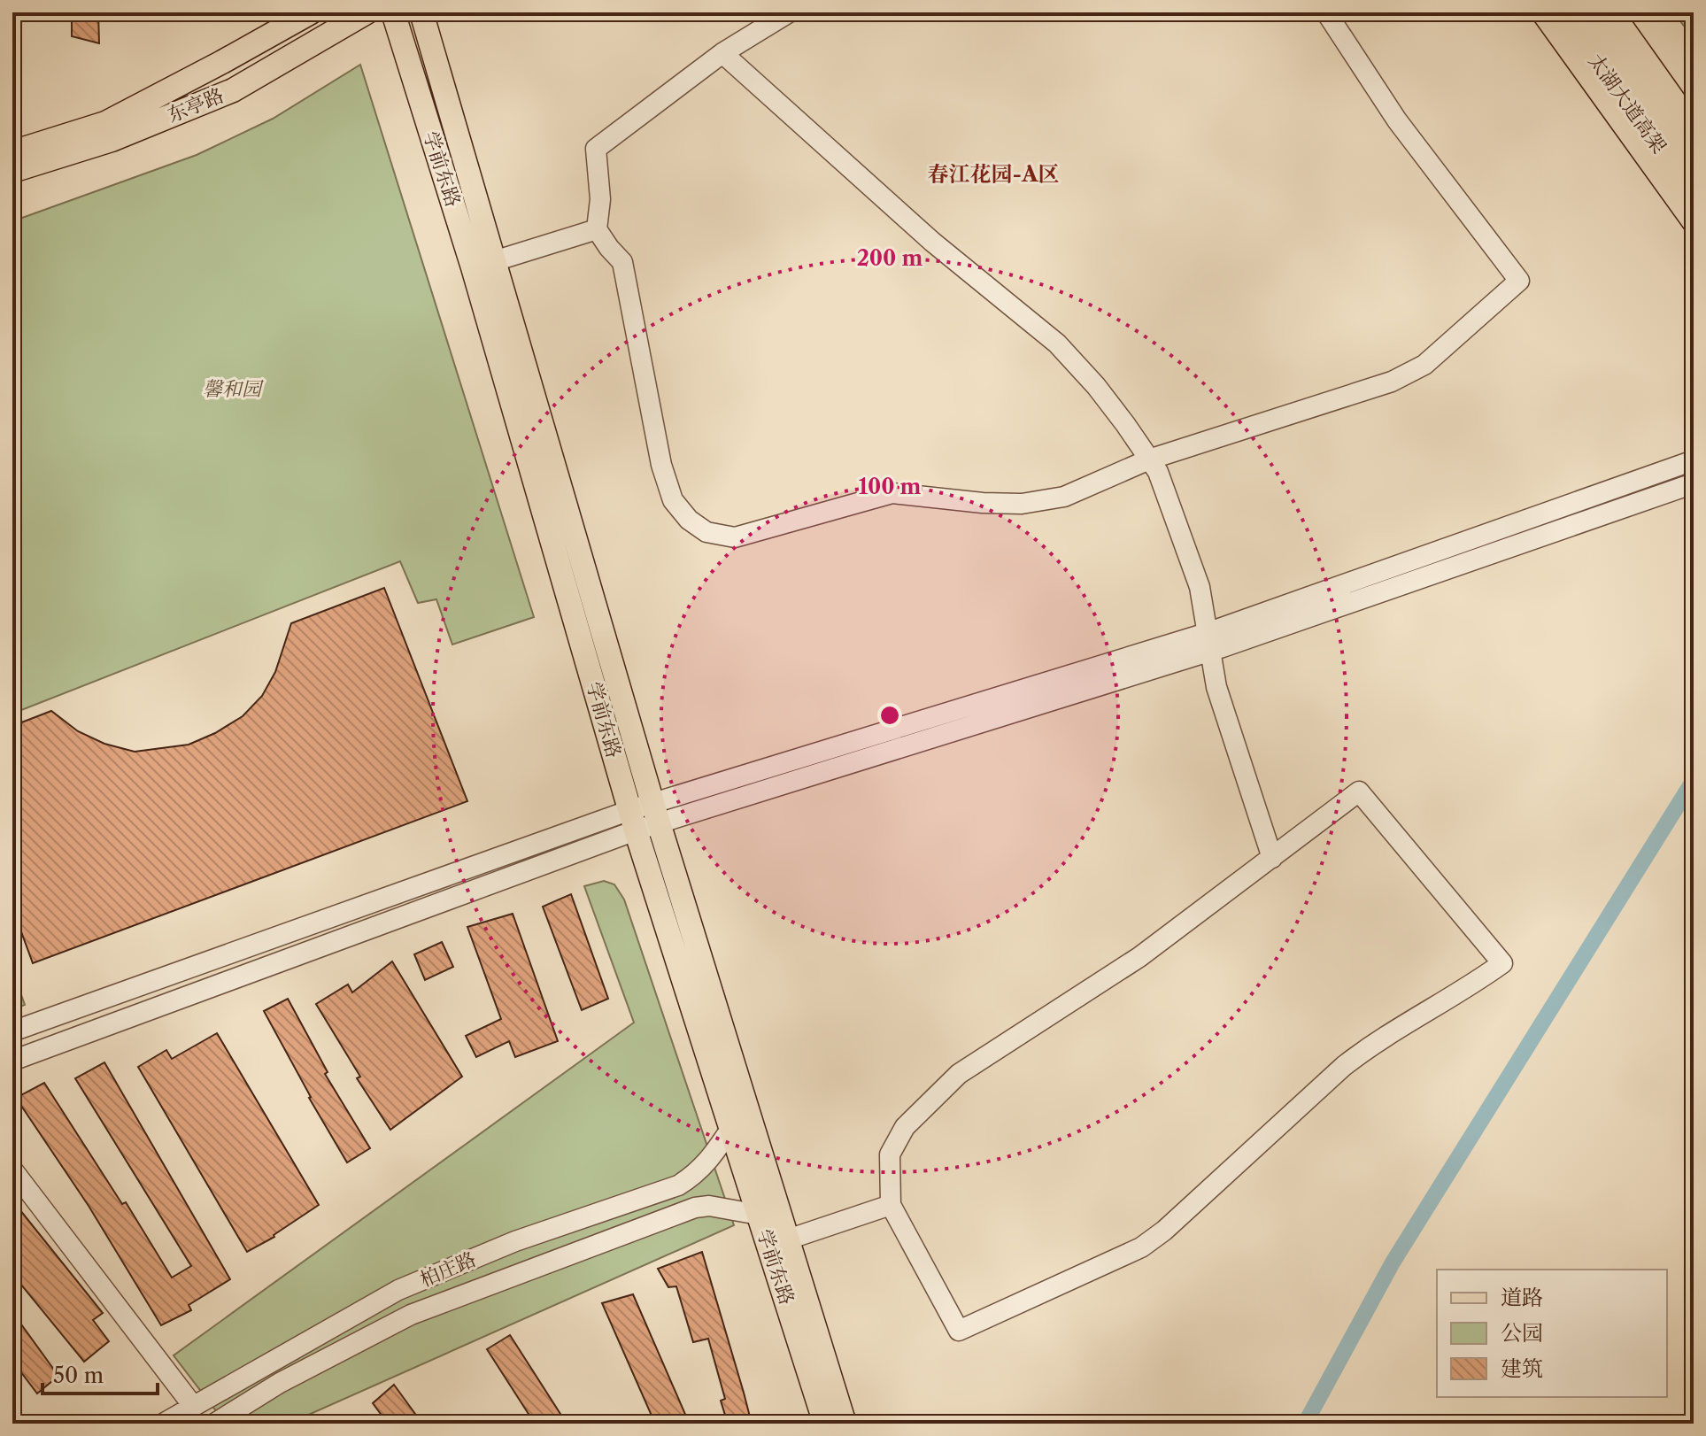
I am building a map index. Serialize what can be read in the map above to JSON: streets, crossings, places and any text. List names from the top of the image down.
{
  "streets": {
    "highway": ["太湖大道高架"],
    "main road": ["东亭路", "学前东路"],
    "street": ["柏庄路"]
  },
  "crossings": [
    ["学前东路", "柏庄路"]
  ],
  "districts": ["春江花园-A区"],
  "parks": ["馨和园"],
  "legend": ["道路", "公园", "建筑"],
  "scale_bar": "50 m",
  "rings": ["200 m", "100 m"]
}
